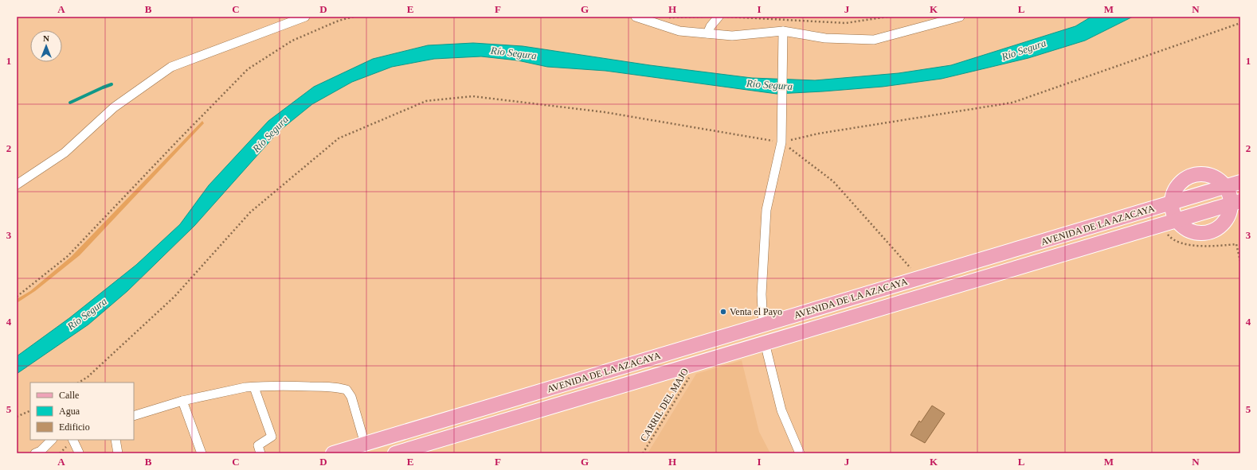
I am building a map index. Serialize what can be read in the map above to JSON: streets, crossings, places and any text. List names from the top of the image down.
{
  "streets": {
    "main road": ["AVENIDA DE LA AZACAYA"],
    "path": ["CARRIL DEL MAJO"]
  },
  "crossings": [
    ["AVENIDA DE LA AZACAYA", "CARRIL DEL MAJO"]
  ],
  "water": ["Río Segura"],
  "places": ["Venta el Payo"],
  "legend": ["Calle", "Agua", "Edificio"],
  "north": "top",
  "grid": {
    "columns": [
      "A",
      "B",
      "C",
      "D",
      "E",
      "F",
      "G",
      "H",
      "I",
      "J",
      "K",
      "L",
      "M",
      "N"
    ],
    "rows": [
      "1",
      "2",
      "3",
      "4",
      "5"
    ]
  }
}
